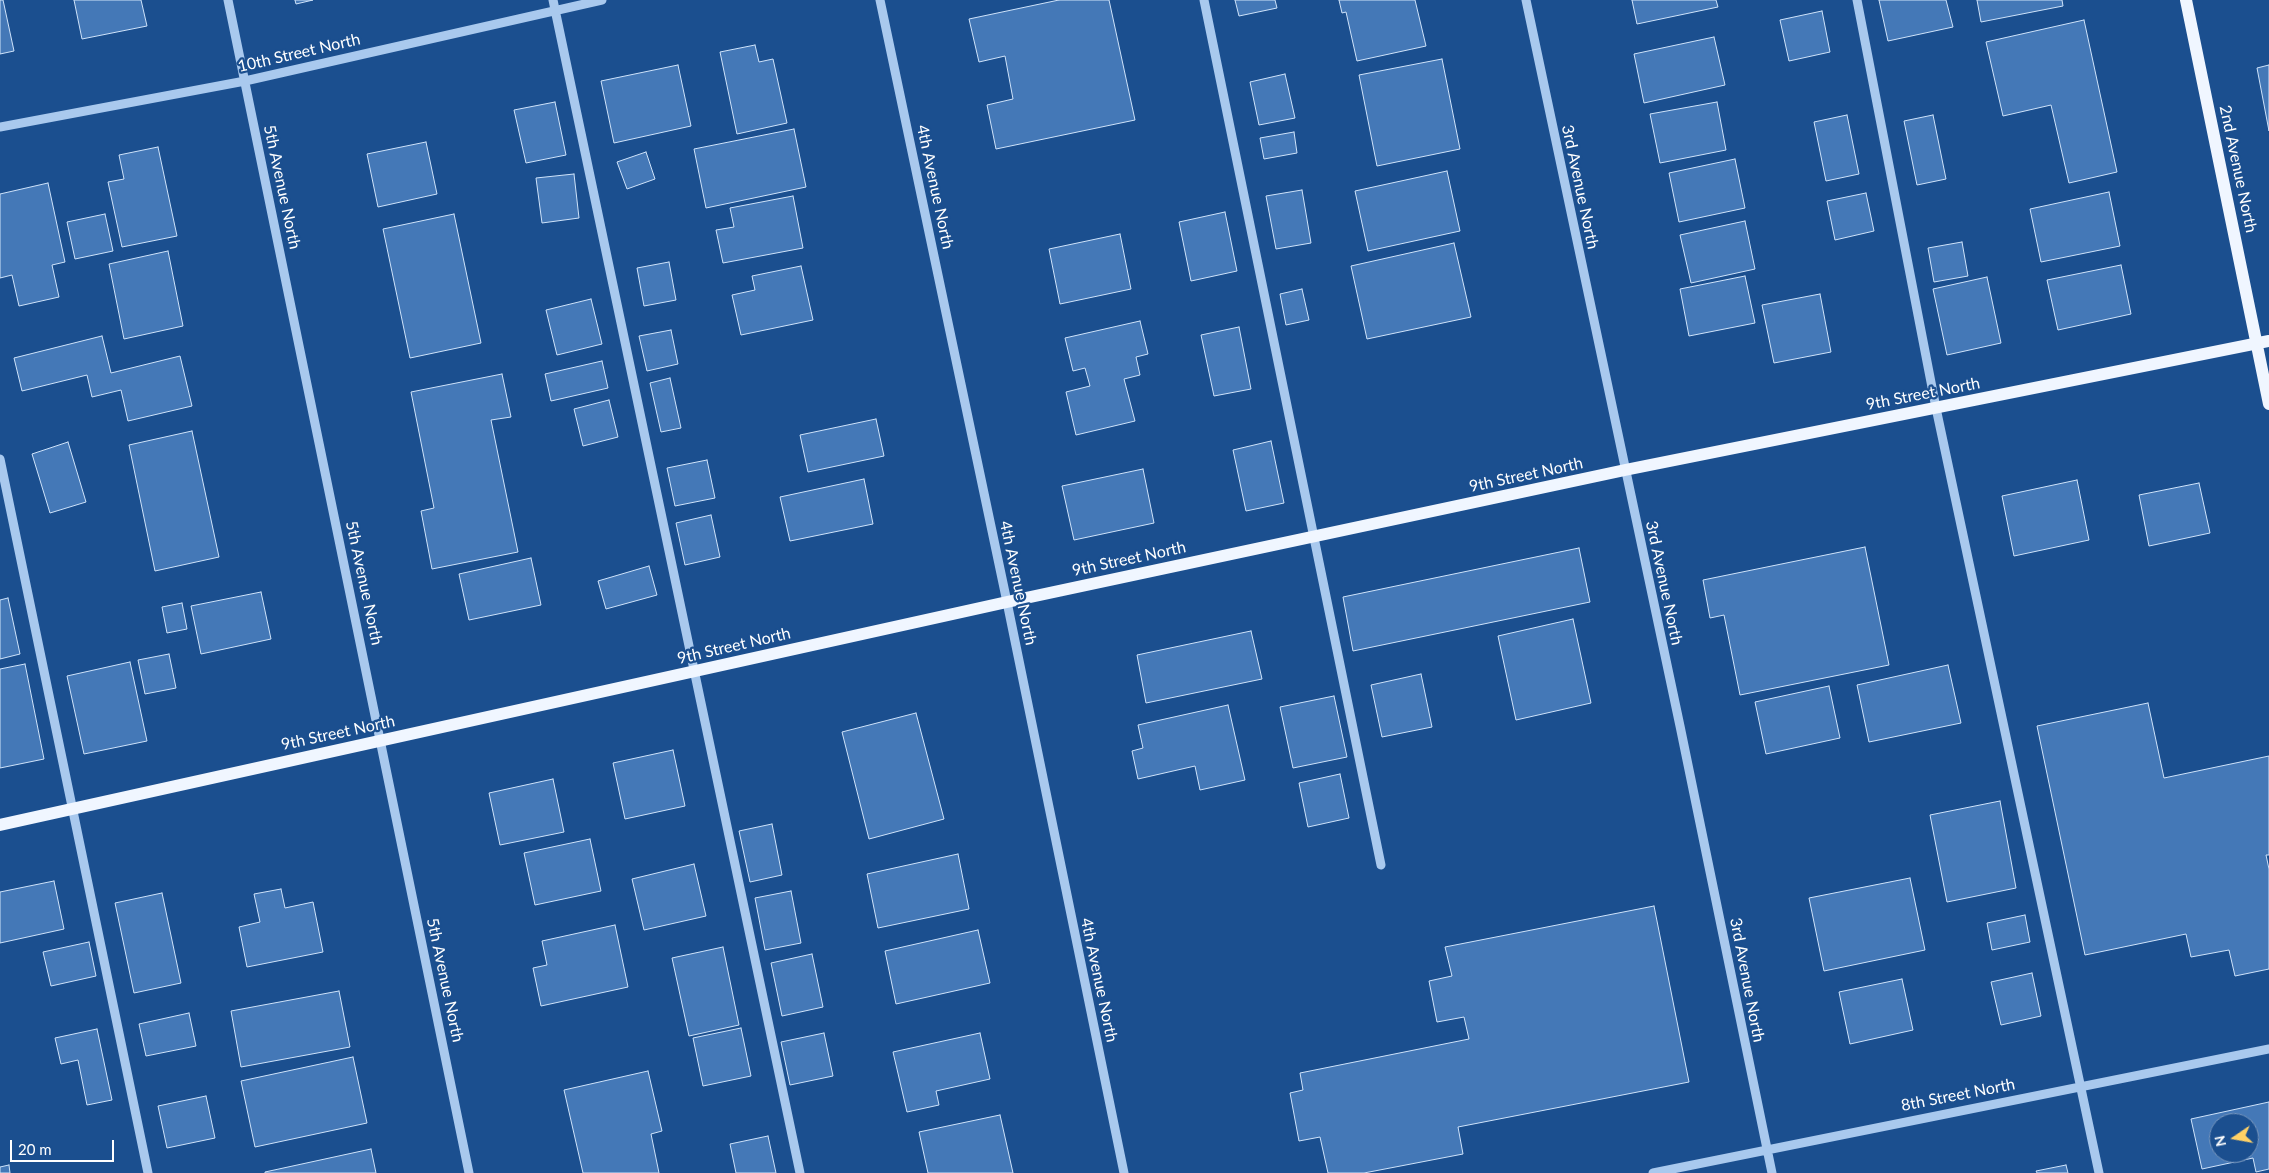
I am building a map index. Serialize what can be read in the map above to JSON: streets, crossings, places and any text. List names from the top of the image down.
{
  "streets": {
    "main road": ["2nd Avenue North", "9th Street North"],
    "street": [
      "10th Street North",
      "5th Avenue North",
      "4th Avenue North",
      "3rd Avenue North",
      "8th Street North"
    ]
  },
  "crossings": [
    ["10th Street North", "5th Avenue North"],
    ["2nd Avenue North", "9th Street North"],
    ["5th Avenue North", "9th Street North"],
    ["4th Avenue North", "9th Street North"],
    ["3rd Avenue North", "9th Street North"],
    ["3rd Avenue North", "8th Street North"]
  ],
  "scale_bar": "20 m",
  "north": "left"
}
